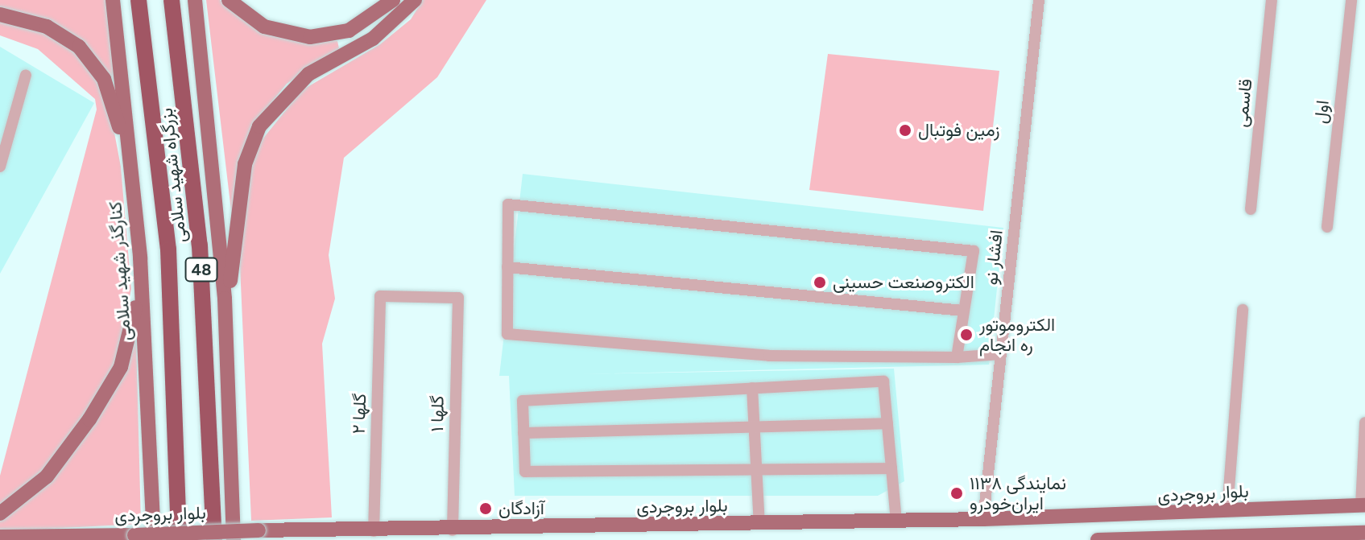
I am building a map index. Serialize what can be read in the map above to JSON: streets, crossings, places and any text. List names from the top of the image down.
{
  "streets": {
    "highway": ["بزرگراه شهید سلامی", "48"],
    "main road": ["کنارگذر شهید سلامی", "بلوار بروجردی"],
    "street": [
      "قاسمی",
      "اول",
      "افشار نو",
      "گلها ۲",
      "گلها ۱"
    ]
  },
  "crossings": [
    ["افشار نو", "بلوار بروجردی"],
    ["گلها ۲", "گلها ۱"],
    ["گلها ۲", "بلوار بروجردی"],
    ["گلها ۱", "بلوار بروجردی"]
  ],
  "places": [
    "زمین فوتبال",
    "الکتروصنعت حسینی",
    "الکتروموتور ره انجام",
    "نمایندگی ۱۱۳۸ ایران‌خودرو",
    "آزادگان"
  ]
}
